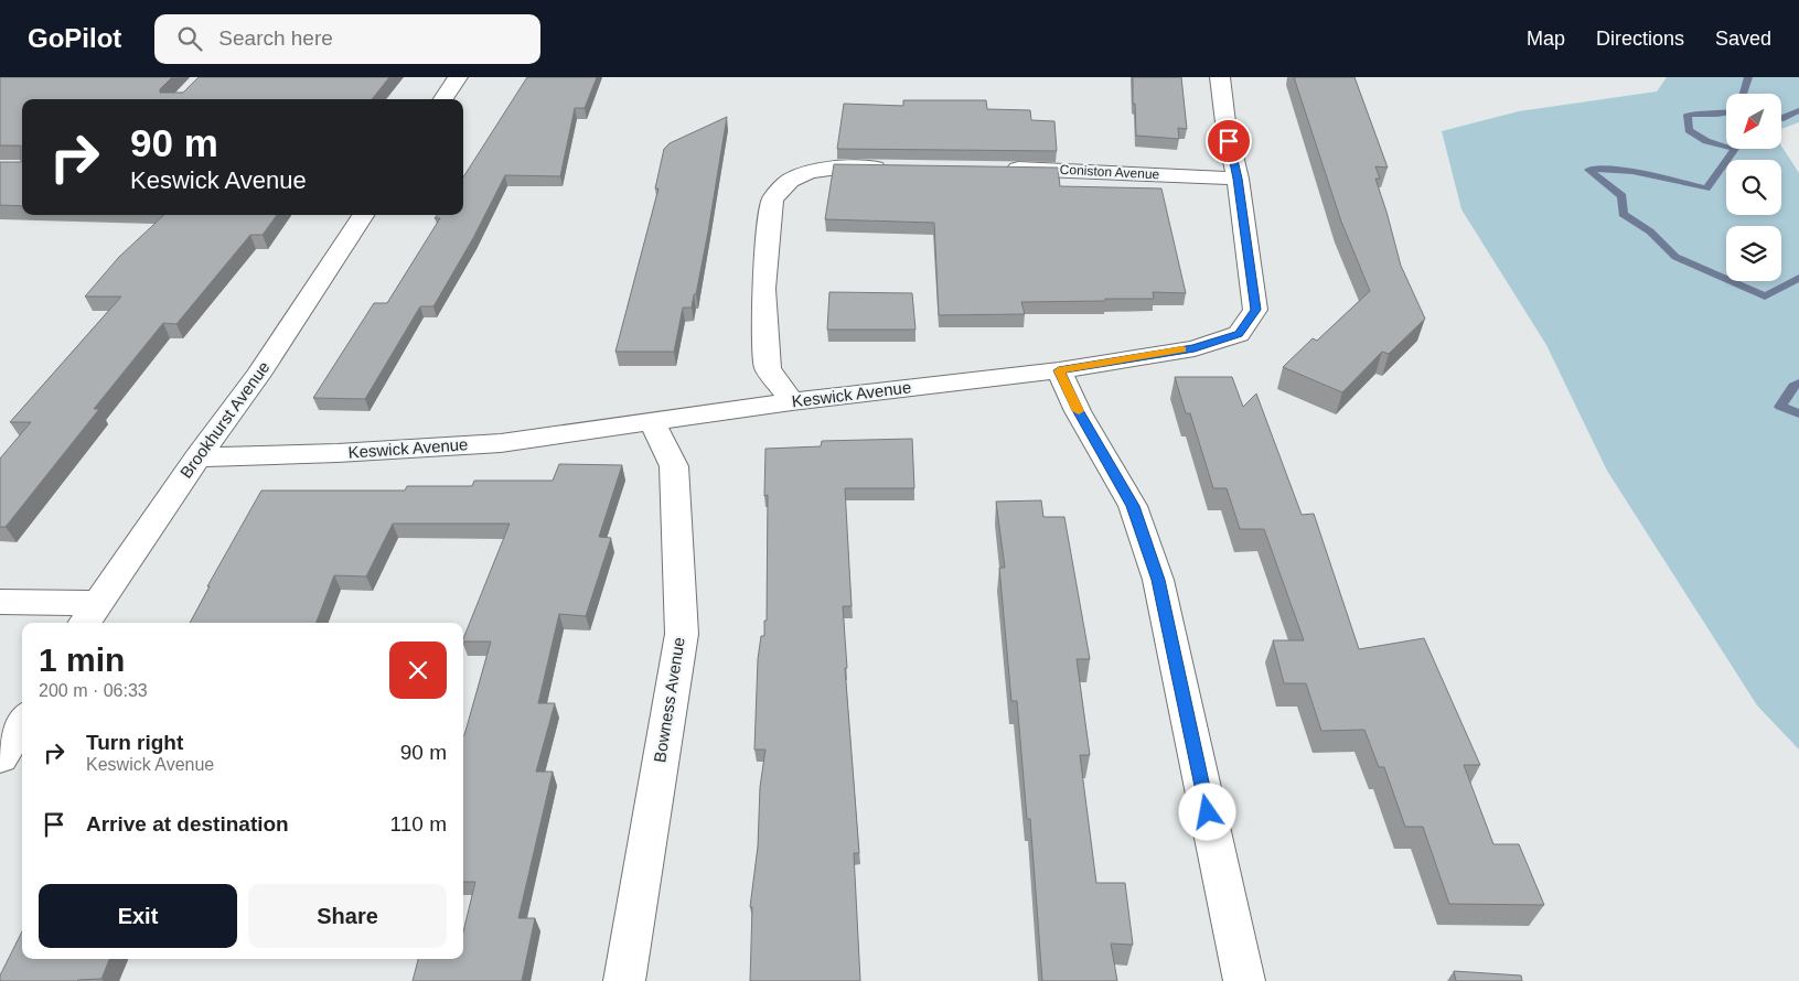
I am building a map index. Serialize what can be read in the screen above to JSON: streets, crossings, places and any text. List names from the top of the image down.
{
  "streets": {
    "street": [
      "Coniston Avenue",
      "Keswick Avenue",
      "Brookhurst Avenue",
      "Bowness Avenue"
    ]
  },
  "crossings": [
    ["Coniston Avenue", "Keswick Avenue"],
    ["Keswick Avenue", "Brookhurst Avenue"],
    ["Keswick Avenue", "Bowness Avenue"]
  ],
  "north": "bottom left",
  "page": {
    "header": "GoPilot",
    "search": "Search here",
    "nav": ["Map", "Directions", "Saved"],
    "turn": ["90 m", "Keswick Avenue"],
    "heading": ["1 min", "200 m · 06:33"],
    "list": [
      {
        "name": "Turn right",
        "note": "Keswick Avenue",
        "value": "90 m"
      },
      {
        "name": "Arrive at destination",
        "value": "110 m"
      }
    ],
    "buttons": ["Exit", "Share"]
  }
}
